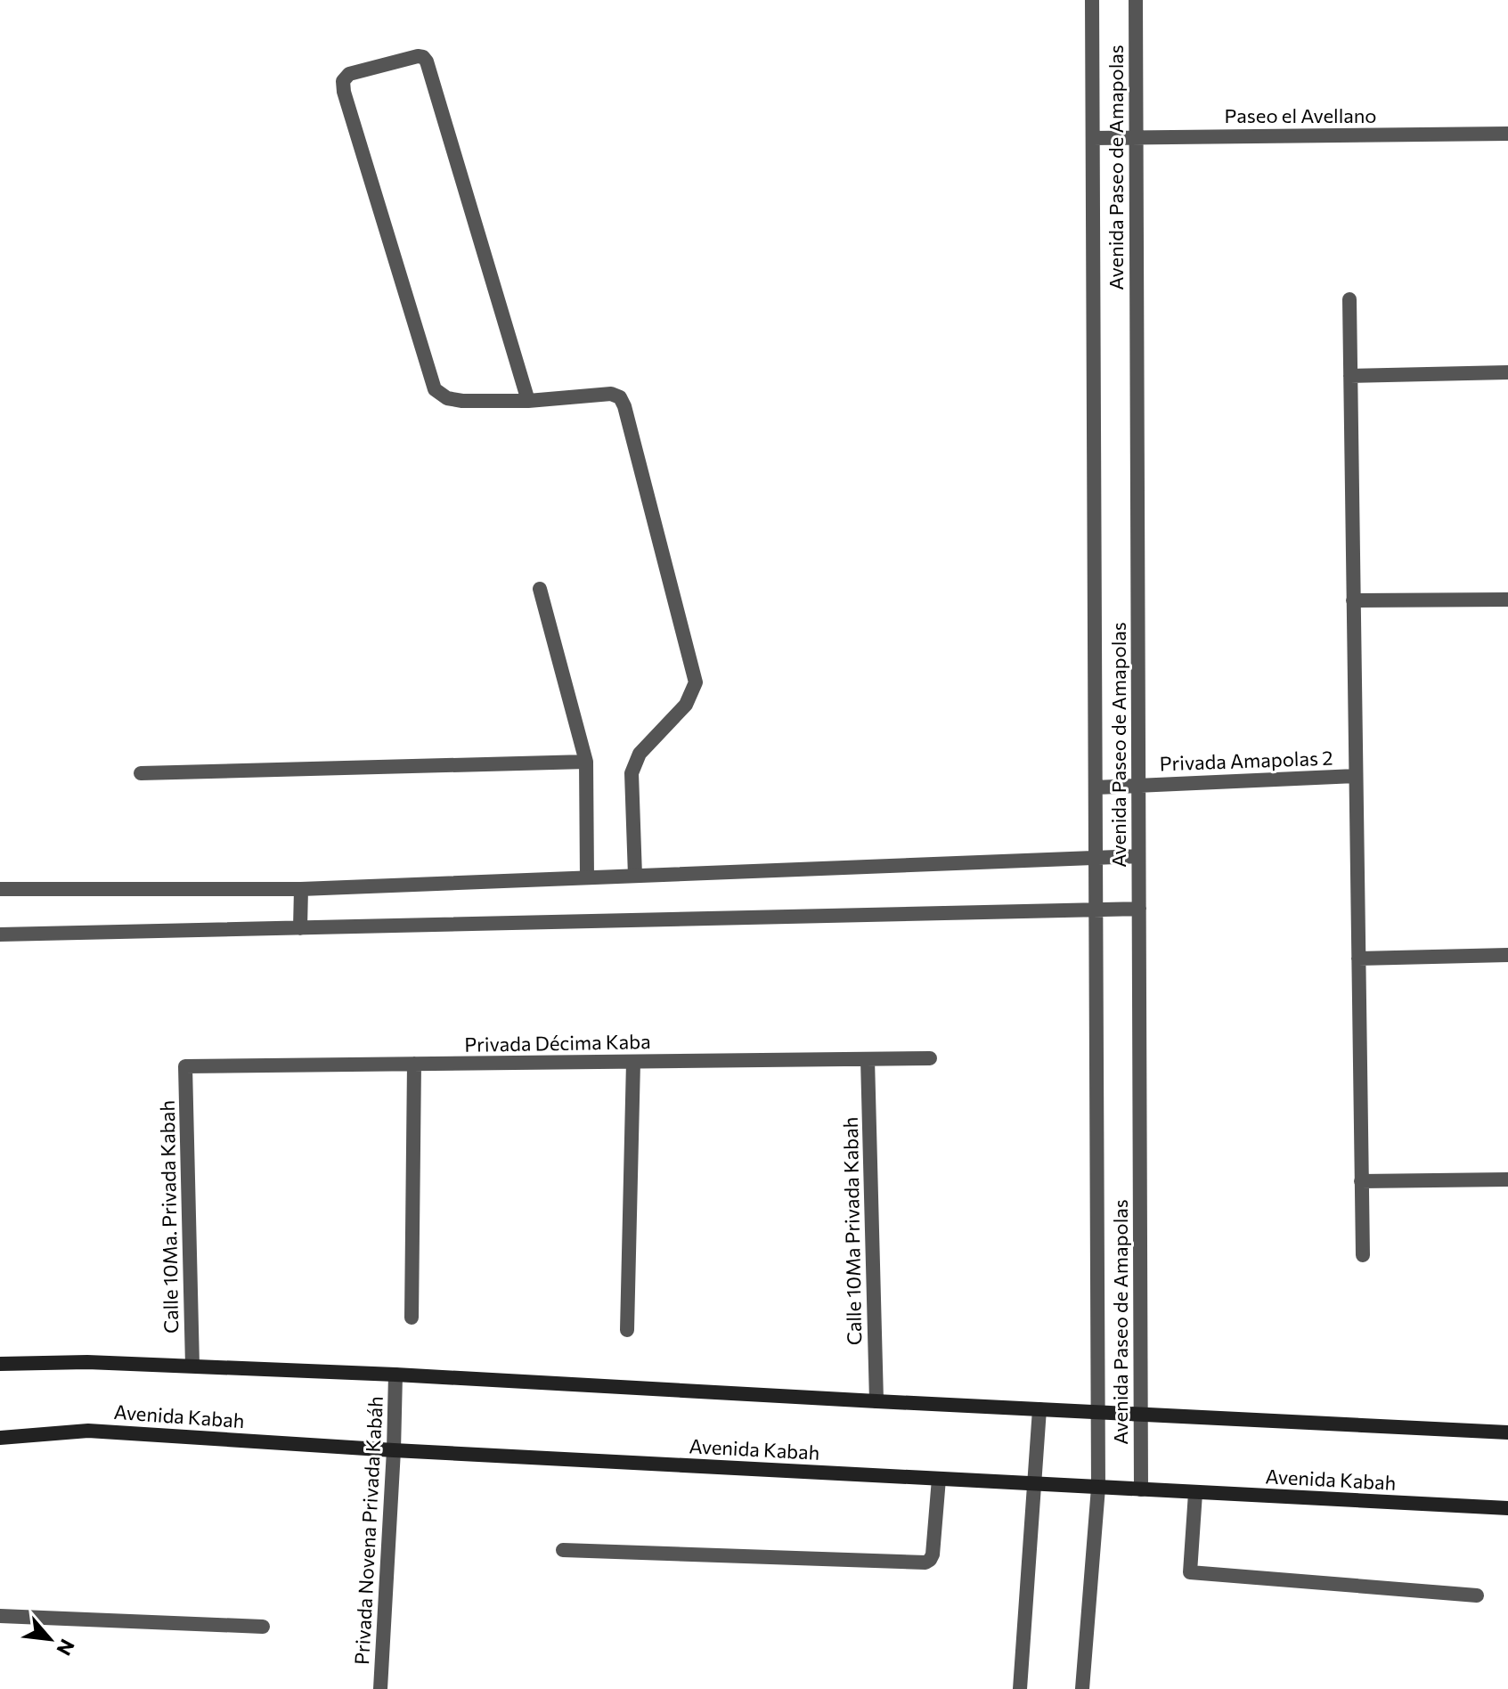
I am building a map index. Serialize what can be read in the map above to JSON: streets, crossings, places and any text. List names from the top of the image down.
{
  "streets": {
    "main road": ["Avenida Kabah"],
    "street": [
      "Paseo el Avellano",
      "Avenida Paseo de Amapolas",
      "Privada Amapolas 2",
      "Privada Décima Kaba",
      "Calle 10Ma. Privada Kabah",
      "Calle 10Ma Privada Kabah",
      "Privada Novena Privada Kabáh"
    ]
  },
  "crossings": [
    ["Paseo el Avellano", "Avenida Paseo de Amapolas"],
    ["Avenida Paseo de Amapolas", "Privada Amapolas 2"],
    ["Avenida Paseo de Amapolas", "Avenida Kabah"],
    ["Privada Décima Kaba", "Calle 10Ma. Privada Kabah"],
    ["Privada Décima Kaba", "Calle 10Ma Privada Kabah"],
    ["Avenida Kabah", "Privada Novena Privada Kabáh"]
  ],
  "north": "bottom right"
}
